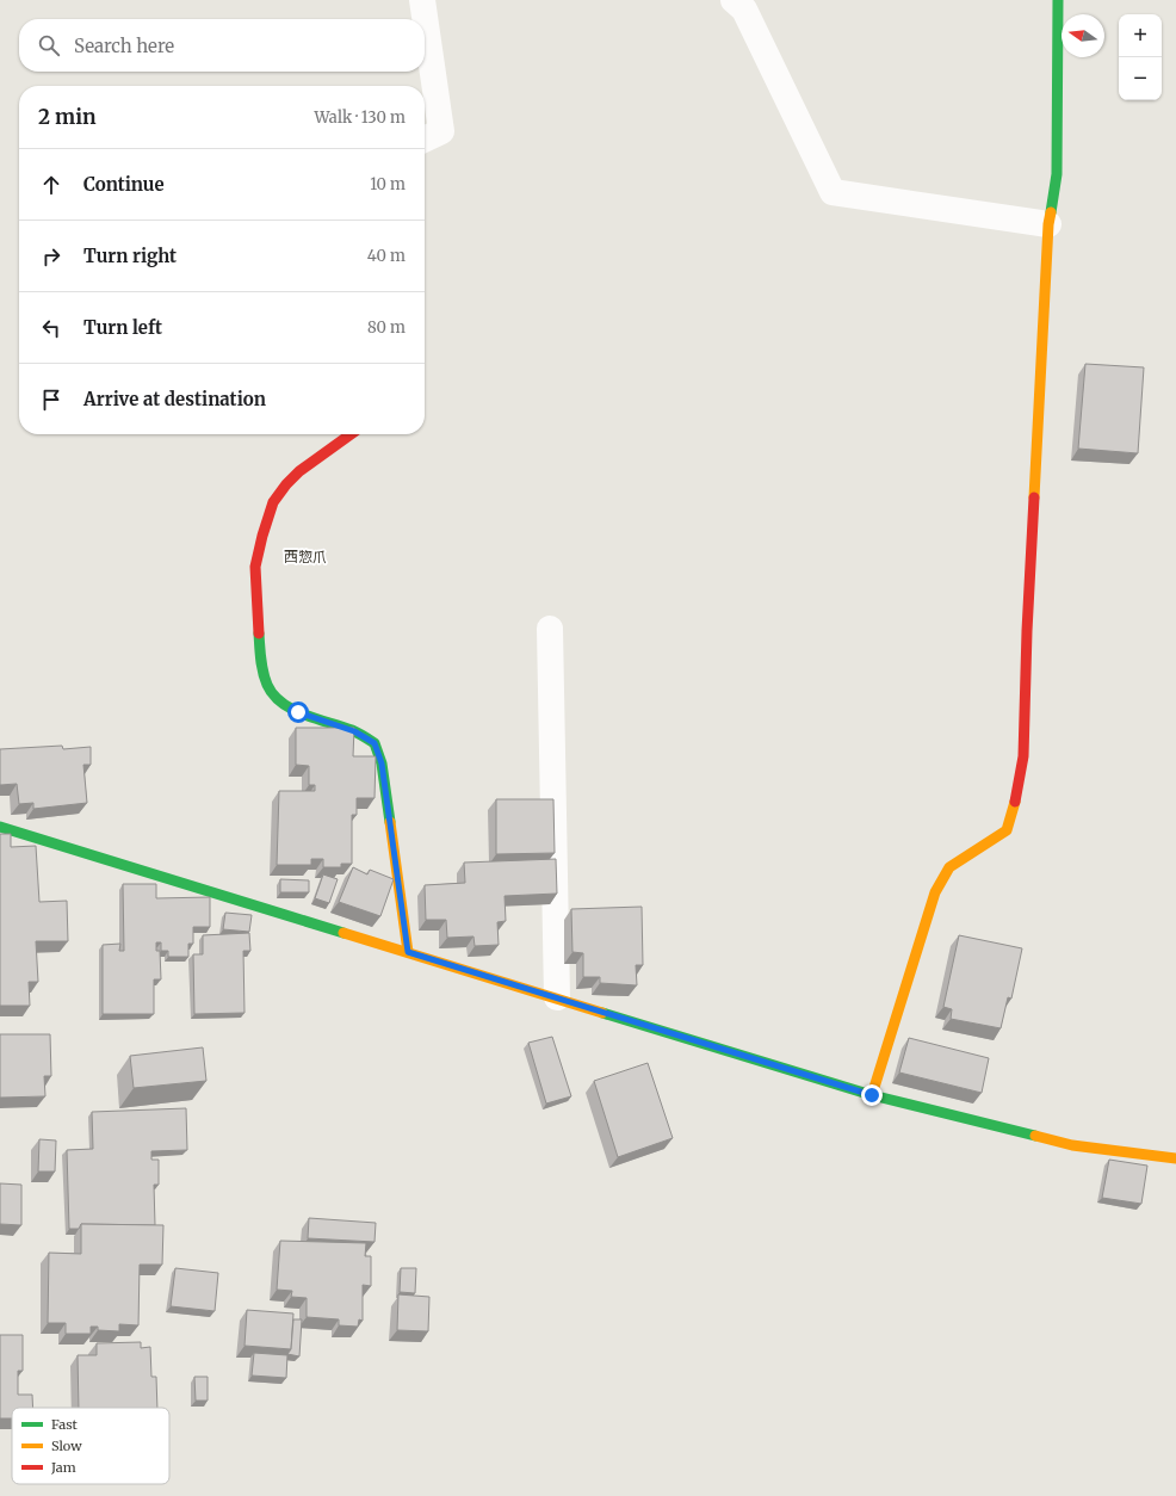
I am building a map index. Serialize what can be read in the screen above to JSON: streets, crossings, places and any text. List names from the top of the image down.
{
  "districts": ["西惣爪"],
  "legend": ["Fast", "Slow", "Jam"],
  "north": "left",
  "page": {
    "map_buttons": ["+", "−"],
    "search": "Search here",
    "heading": ["2 min", "Walk · 130 m"],
    "list": [
      ["Continue", "10 m"],
      ["Turn right", "40 m"],
      ["Turn left", "80 m"],
      "Arrive at destination"
    ]
  }
}
